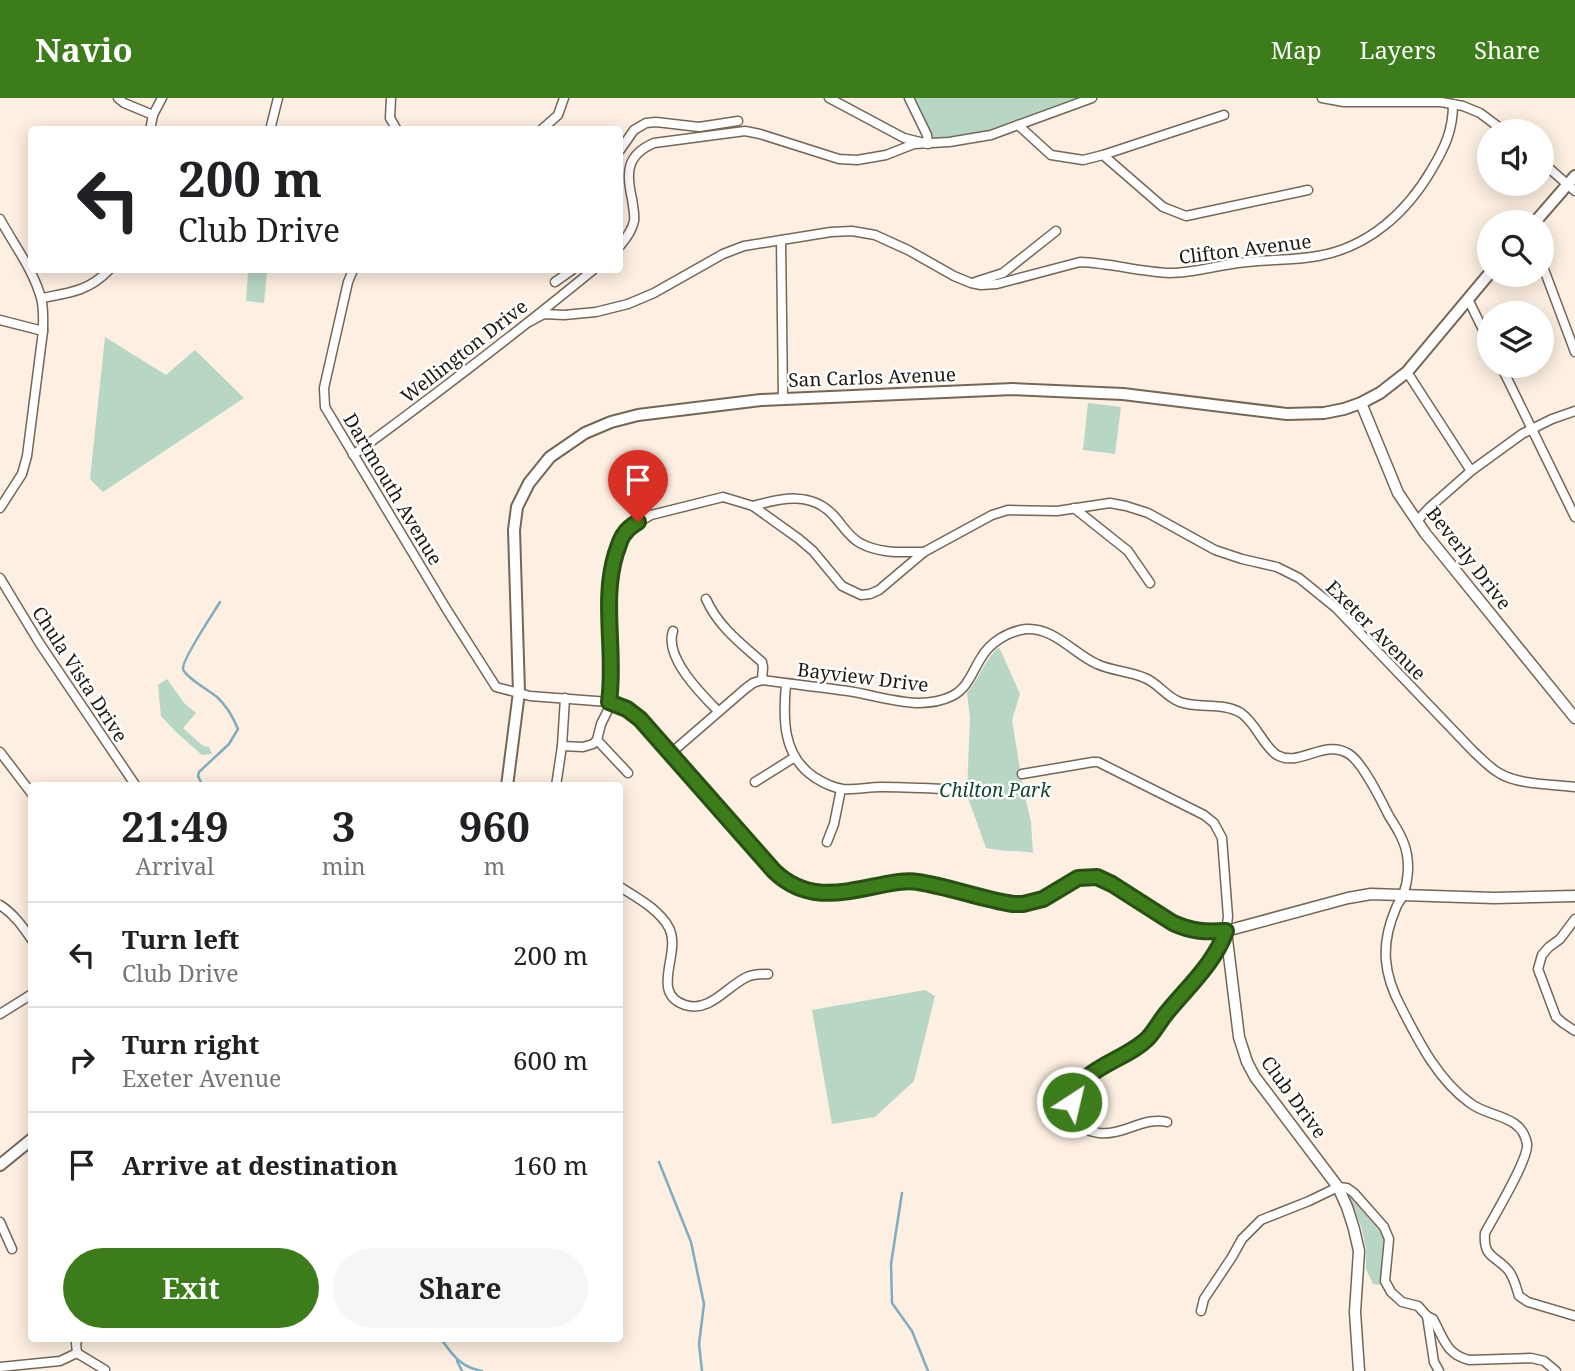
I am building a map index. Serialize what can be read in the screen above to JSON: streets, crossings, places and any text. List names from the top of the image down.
{
  "streets": {
    "main road": ["San Carlos Avenue"],
    "street": [
      "Clifton Avenue",
      "Wellington Drive",
      "Dartmouth Avenue",
      "Beverly Drive",
      "Exeter Avenue",
      "Chula Vista Drive",
      "Bayview Drive",
      "Club Drive"
    ]
  },
  "crossings": [
    ["Clifton Avenue", "Wellington Drive"],
    ["Wellington Drive", "Dartmouth Avenue"],
    ["San Carlos Avenue", "Dartmouth Avenue"],
    ["San Carlos Avenue", "Beverly Drive"]
  ],
  "parks": ["Chilton Park"],
  "page": {
    "header": "Navio",
    "nav": ["Map", "Layers", "Share"],
    "turn": ["200 m", "Club Drive"],
    "eta": [
      "21:49",
      "Arrival",
      "3",
      "min",
      "960",
      "m"
    ],
    "list": [
      {
        "name": "Turn left",
        "note": "Club Drive",
        "value": "200 m"
      },
      {
        "name": "Turn right",
        "note": "Exeter Avenue",
        "value": "600 m"
      },
      {
        "name": "Arrive at destination",
        "value": "160 m"
      }
    ],
    "buttons": ["Exit", "Share"]
  }
}
